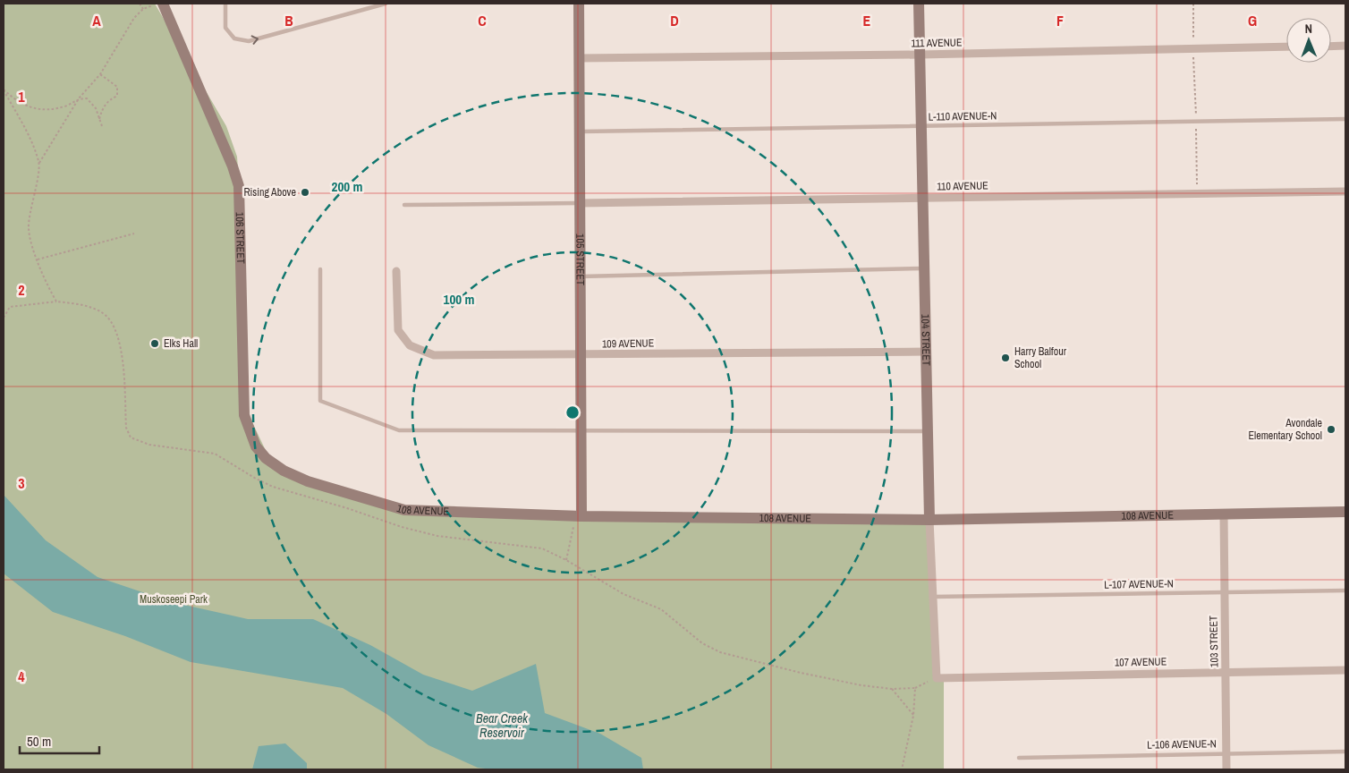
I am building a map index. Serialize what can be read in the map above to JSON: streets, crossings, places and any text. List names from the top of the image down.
{
  "streets": {
    "street": [
      "111 AVENUE",
      "110 AVENUE",
      "106 STREET",
      "105 STREET",
      "104 STREET",
      "109 AVENUE",
      "108 AVENUE",
      "103 STREET",
      "107 AVENUE"
    ],
    "lane": ["L-110 AVENUE-N", "L-107 AVENUE-N", "L-106 AVENUE-N"]
  },
  "crossings": [
    ["111 AVENUE", "105 STREET"],
    ["111 AVENUE", "104 STREET"],
    ["L-110 AVENUE-N", "105 STREET"],
    ["L-110 AVENUE-N", "104 STREET"],
    ["110 AVENUE", "105 STREET"],
    ["110 AVENUE", "104 STREET"],
    ["106 STREET", "108 AVENUE"],
    ["105 STREET", "109 AVENUE"],
    ["105 STREET", "108 AVENUE"],
    ["104 STREET", "109 AVENUE"],
    ["104 STREET", "108 AVENUE"],
    ["104 STREET", "L-107 AVENUE-N"],
    ["104 STREET", "107 AVENUE"],
    ["108 AVENUE", "103 STREET"],
    ["L-107 AVENUE-N", "103 STREET"],
    ["103 STREET", "107 AVENUE"],
    ["103 STREET", "L-106 AVENUE-N"]
  ],
  "water": ["Bear Creek Reservoir"],
  "parks": ["Muskoseepi Park"],
  "places": [
    "Rising Above",
    "Elks Hall",
    "Harry Balfour School",
    "Avondale Elementary School"
  ],
  "scale_bar": "50 m",
  "north": "top",
  "grid": {
    "columns": [
      "A",
      "B",
      "C",
      "D",
      "E",
      "F",
      "G"
    ],
    "rows": [
      "1",
      "2",
      "3",
      "4"
    ]
  },
  "rings": ["200 m", "100 m"]
}
